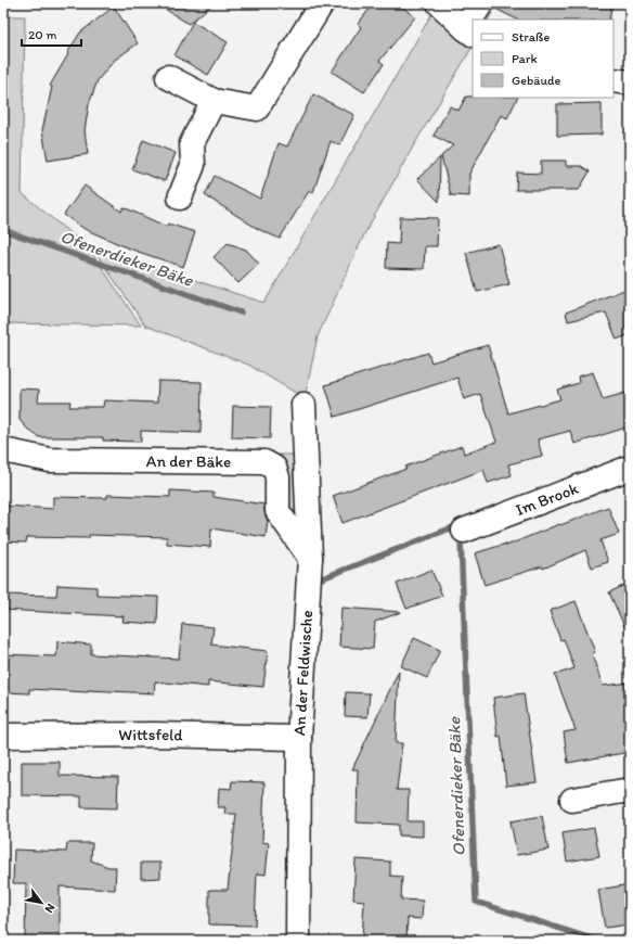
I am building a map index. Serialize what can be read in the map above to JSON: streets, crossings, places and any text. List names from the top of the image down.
{
  "streets": {
    "street": [
      "An der Bäke",
      "Im Brook",
      "An der Feldwische",
      "Wittsfeld"
    ]
  },
  "crossings": [
    ["An der Bäke", "An der Feldwische"],
    ["An der Feldwische", "Wittsfeld"]
  ],
  "water": ["Ofenerdieker Bäke"],
  "legend": ["Straße", "Park", "Gebäude"],
  "scale_bar": "20 m",
  "north": "bottom right"
}
